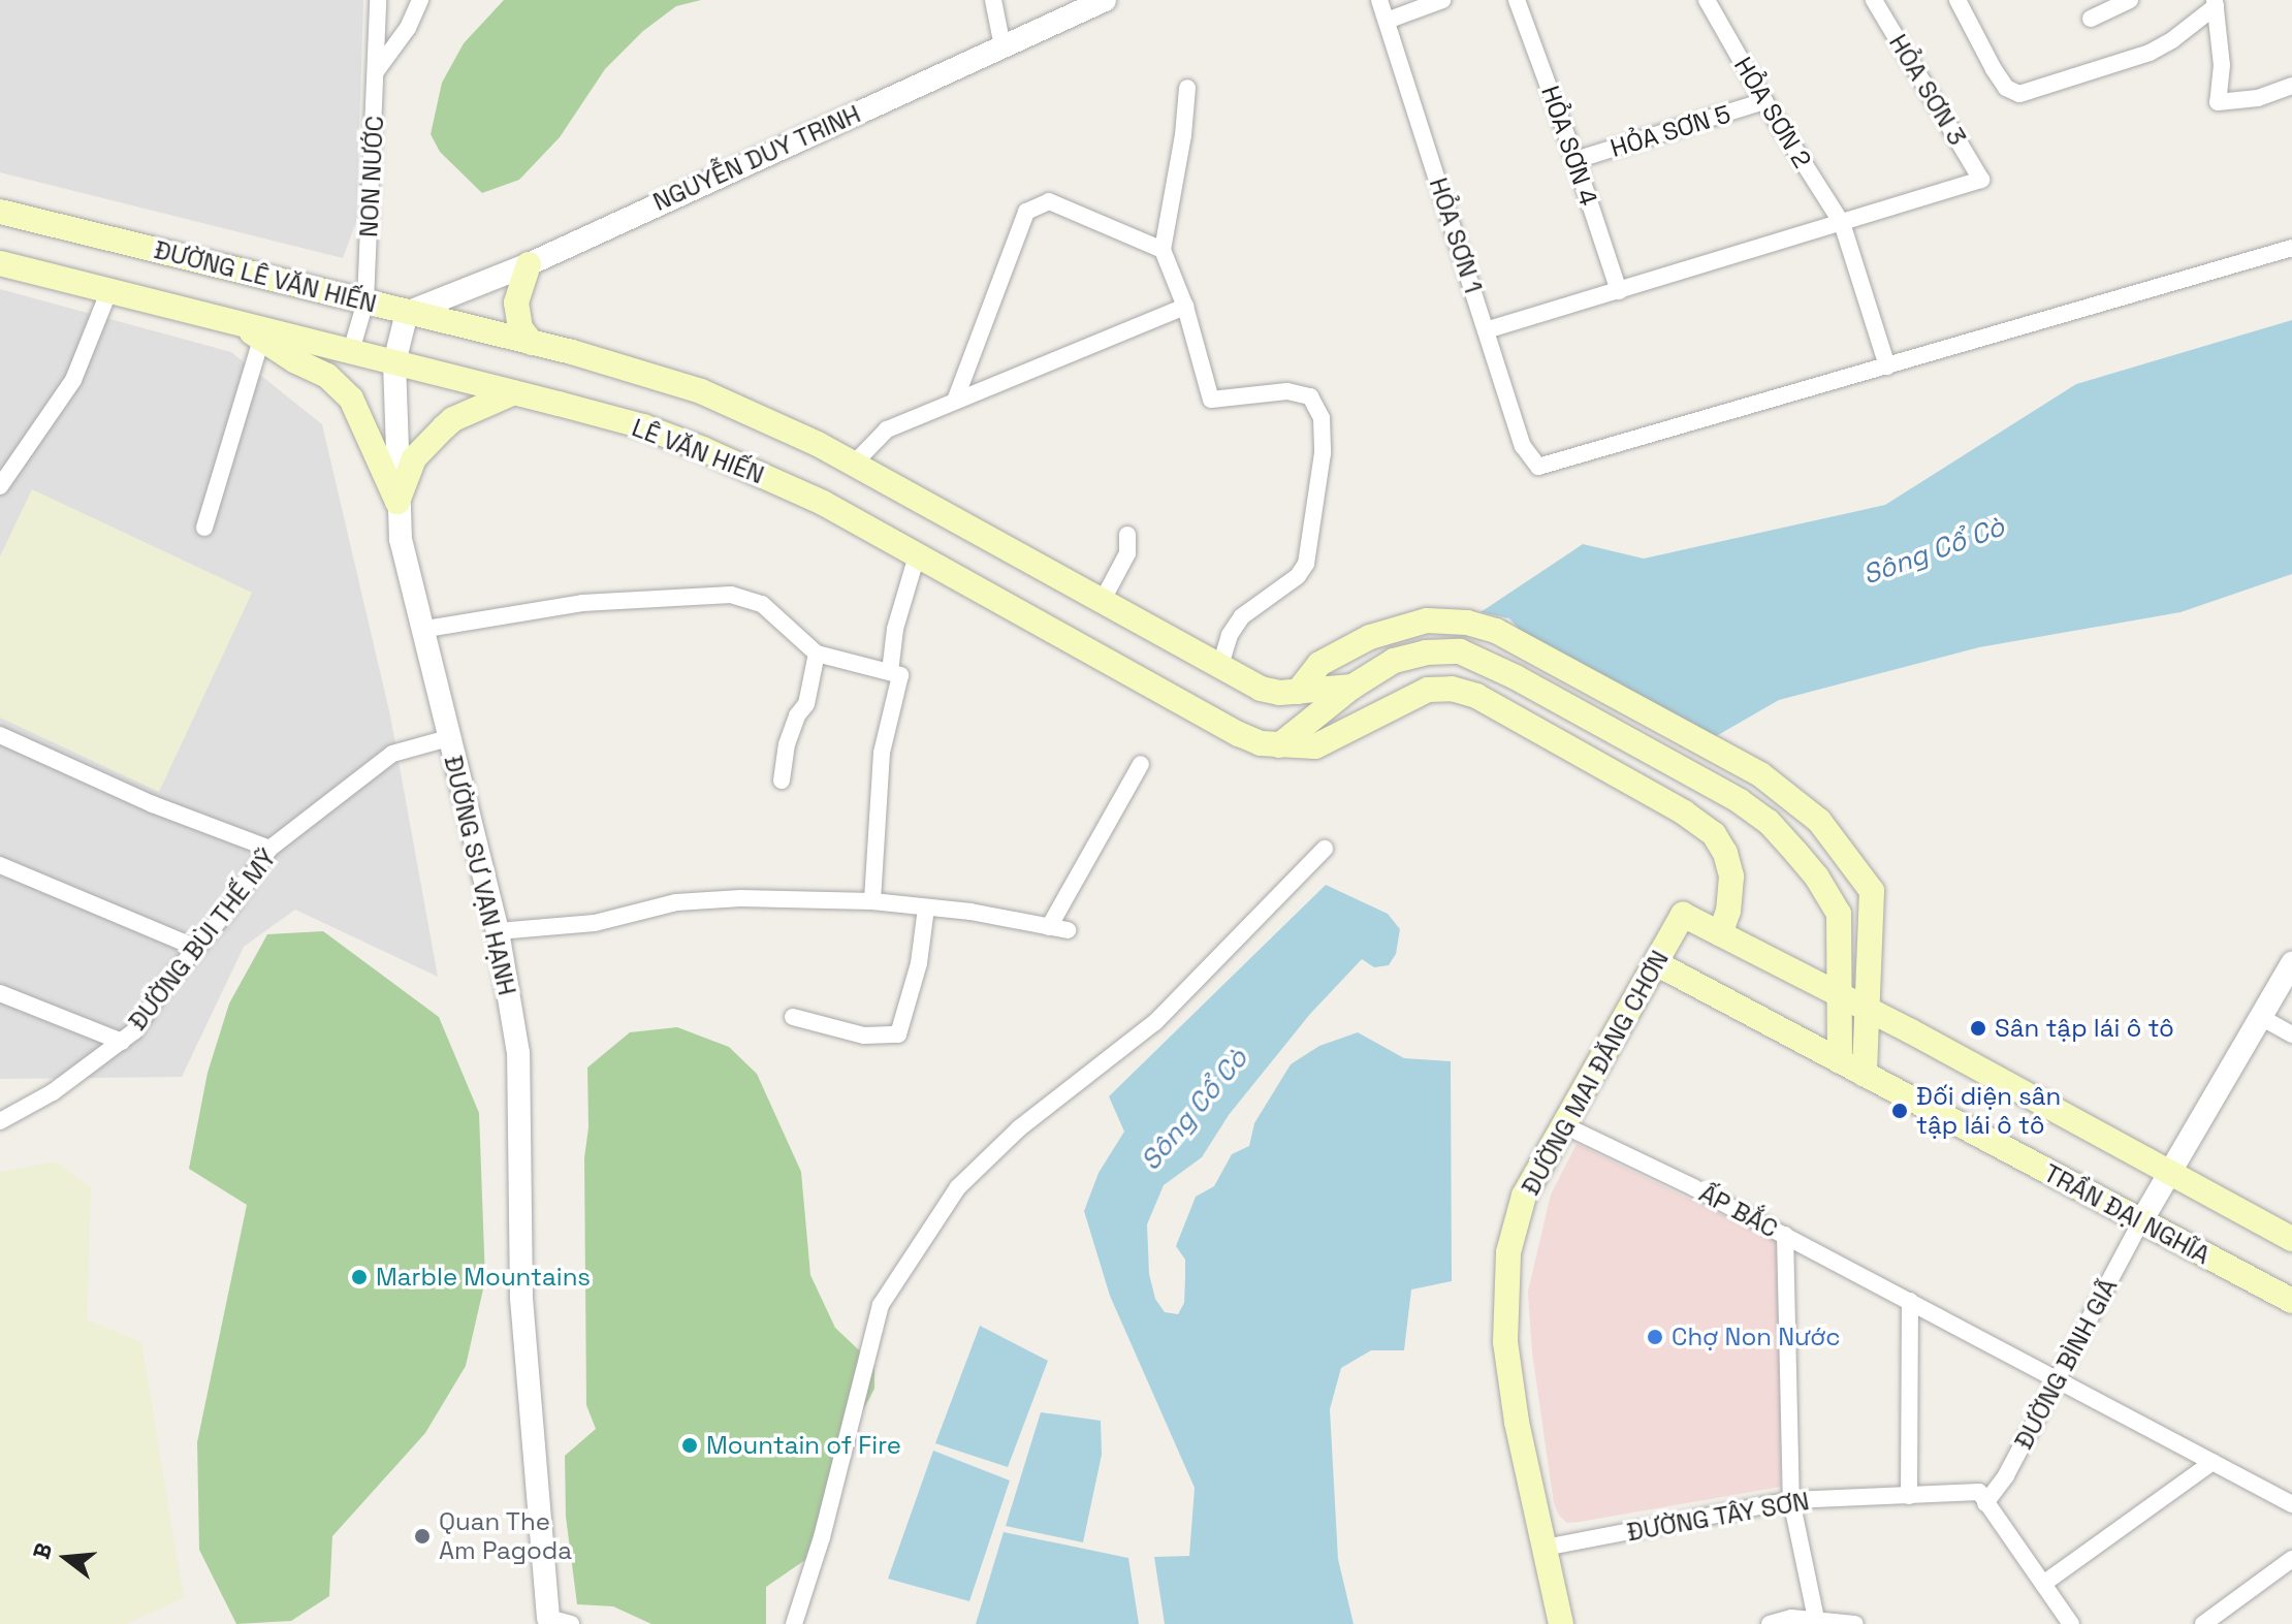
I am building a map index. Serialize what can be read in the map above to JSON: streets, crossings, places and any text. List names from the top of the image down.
{
  "streets": {
    "main road": [
      "ĐƯỜNG LÊ VĂN HIẾN",
      "LÊ VĂN HIẾN",
      "ĐƯỜNG MAI ĐĂNG CHƠN",
      "TRẦN ĐẠI NGHĨA"
    ],
    "street": [
      "HỎA SƠN 3",
      "HỎA SƠN 2",
      "HỎA SƠN 5",
      "HỎA SƠN 4",
      "NGUYỄN DUY TRINH",
      "NON NƯỚC",
      "HỎA SƠN 1",
      "ĐƯỜNG SƯ VẠN HẠNH",
      "ĐƯỜNG BÙI THẾ MỸ",
      "ẤP BẮC",
      "ĐƯỜNG BÌNH GIÃ",
      "ĐƯỜNG TÂY SƠN"
    ]
  },
  "crossings": [
    ["HỎA SƠN 3", "HỎA SƠN 2"],
    ["HỎA SƠN 2", "HỎA SƠN 5"],
    ["HỎA SƠN 2", "HỎA SƠN 1"],
    ["HỎA SƠN 5", "HỎA SƠN 4"],
    ["NGUYỄN DUY TRINH", "ĐƯỜNG LÊ VĂN HIẾN"],
    ["NGUYỄN DUY TRINH", "ĐƯỜNG SƯ VẠN HẠNH"],
    ["NON NƯỚC", "ĐƯỜNG LÊ VĂN HIẾN"],
    ["NON NƯỚC", "LÊ VĂN HIẾN"],
    ["ĐƯỜNG LÊ VĂN HIẾN", "LÊ VĂN HIẾN"],
    ["ĐƯỜNG LÊ VĂN HIẾN", "ĐƯỜNG SƯ VẠN HẠNH"],
    ["LÊ VĂN HIẾN", "ĐƯỜNG SƯ VẠN HẠNH"],
    ["ĐƯỜNG SƯ VẠN HẠNH", "ĐƯỜNG BÙI THẾ MỸ"],
    ["ĐƯỜNG MAI ĐĂNG CHƠN", "ẤP BẮC"],
    ["ĐƯỜNG MAI ĐĂNG CHƠN", "TRẦN ĐẠI NGHĨA"],
    ["ĐƯỜNG MAI ĐĂNG CHƠN", "ĐƯỜNG TÂY SƠN"],
    ["ẤP BẮC", "ĐƯỜNG BÌNH GIÃ"],
    ["TRẦN ĐẠI NGHĨA", "ĐƯỜNG BÌNH GIÃ"],
    ["ĐƯỜNG BÌNH GIÃ", "ĐƯỜNG TÂY SƠN"]
  ],
  "water": ["Sông Cổ Cò"],
  "places": [
    "Sân tập lái ô tô",
    "Đối diện sân tập lái ô tô",
    "Marble Mountains",
    "Chợ Non Nước",
    "Mountain of Fire",
    "Quan The Am Pagoda"
  ],
  "north": "left"
}
